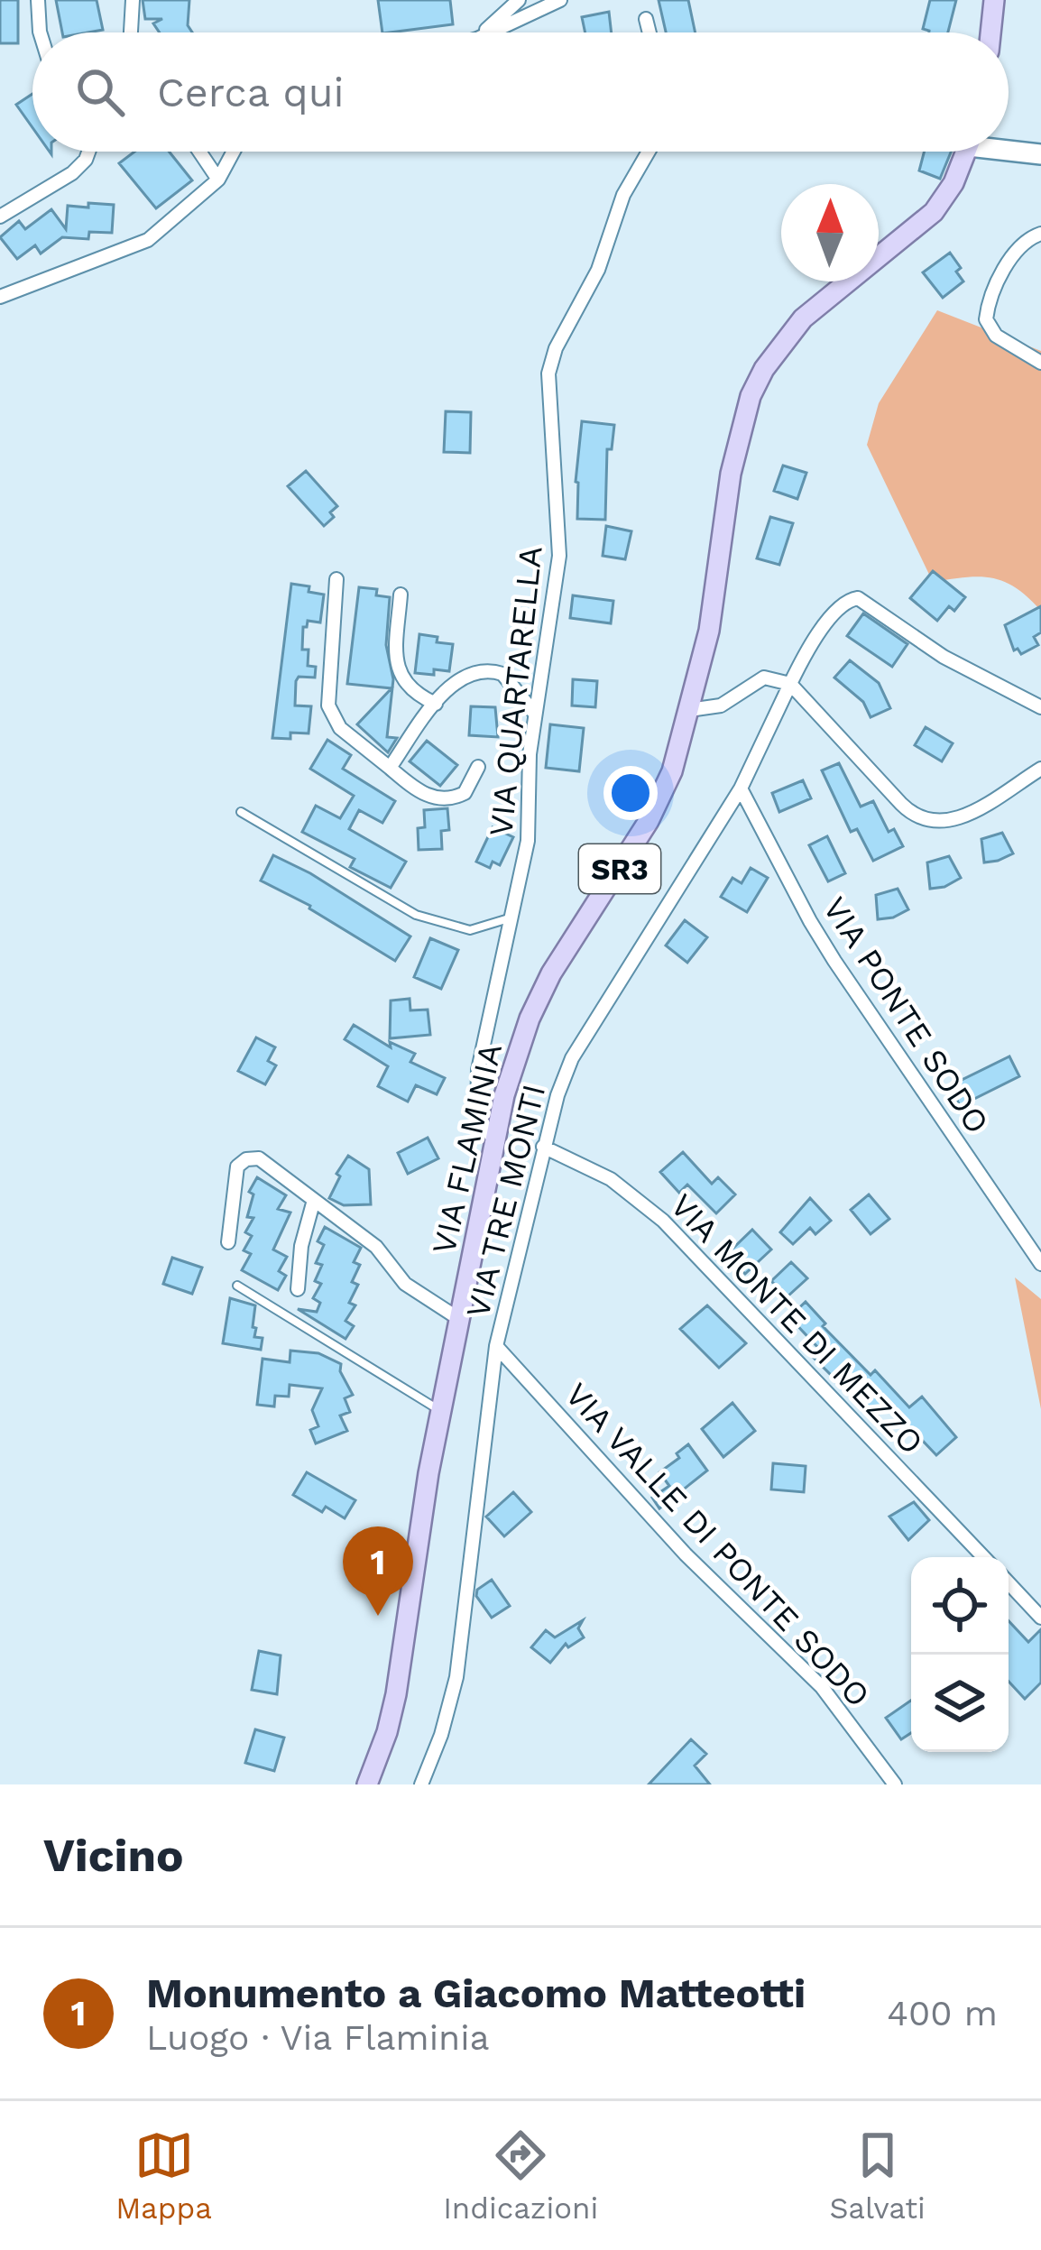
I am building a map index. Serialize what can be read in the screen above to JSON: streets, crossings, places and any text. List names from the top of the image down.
{
  "streets": {
    "main road": ["SR3", "VIA FLAMINIA"],
    "street": [
      "VIA QUARTARELLA",
      "VIA PONTE SODO",
      "VIA TRE MONTI",
      "VIA MONTE DI MEZZO",
      "VIA VALLE DI PONTE SODO"
    ]
  },
  "crossings": [
    ["VIA QUARTARELLA", "VIA FLAMINIA"],
    ["VIA PONTE SODO", "VIA TRE MONTI"],
    ["VIA TRE MONTI", "VIA MONTE DI MEZZO"],
    ["VIA TRE MONTI", "VIA VALLE DI PONTE SODO"]
  ],
  "north": "top",
  "page": {
    "search": "Cerca qui",
    "pins": "1",
    "heading": "Vicino",
    "list": [
      {
        "mark": "1",
        "name": "Monumento a Giacomo Matteotti",
        "note": "Luogo · Via Flaminia",
        "value": "400 m"
      }
    ],
    "nav": ["Mappa", "Indicazioni", "Salvati"]
  }
}
